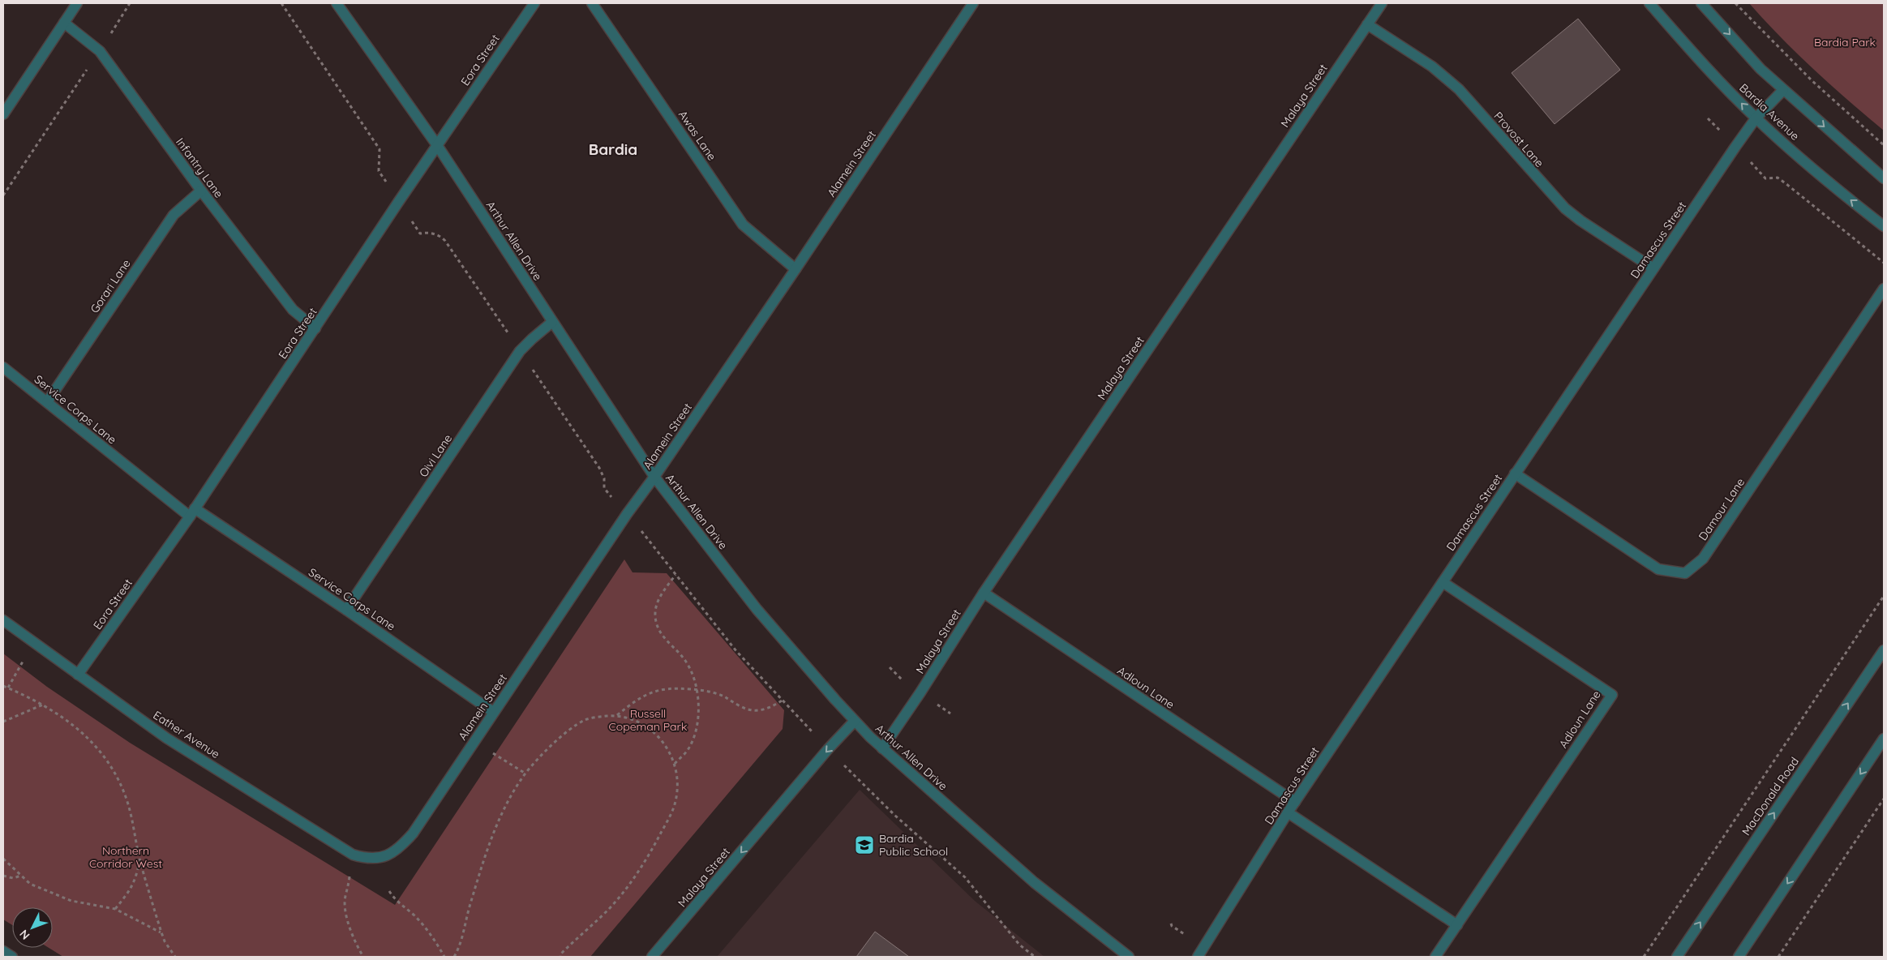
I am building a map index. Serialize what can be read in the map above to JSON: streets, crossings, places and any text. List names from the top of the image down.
{
  "streets": {
    "street": [
      "Eora Street",
      "Malaya Street",
      "Bardia Avenue",
      "Awas Lane",
      "Provost Lane",
      "Alamein Street",
      "Infantry Lane",
      "Damascus Street",
      "Arthur Allen Drive",
      "Gorari Lane",
      "Service Corps Lane",
      "Oivi Lane",
      "Damour Lane",
      "Adloun Lane",
      "Eather Avenue",
      "MacDonald Road"
    ]
  },
  "crossings": [
    ["Eora Street", "Infantry Lane"],
    ["Eora Street", "Arthur Allen Drive"],
    ["Eora Street", "Service Corps Lane"],
    ["Eora Street", "Eather Avenue"],
    ["Malaya Street", "Provost Lane"],
    ["Malaya Street", "Arthur Allen Drive"],
    ["Malaya Street", "Adloun Lane"],
    ["Bardia Avenue", "Damascus Street"],
    ["Awas Lane", "Alamein Street"],
    ["Provost Lane", "Damascus Street"],
    ["Alamein Street", "Arthur Allen Drive"],
    ["Alamein Street", "Service Corps Lane"],
    ["Alamein Street", "Eather Avenue"],
    ["Infantry Lane", "Gorari Lane"],
    ["Damascus Street", "Damour Lane"],
    ["Damascus Street", "Adloun Lane"],
    ["Arthur Allen Drive", "Oivi Lane"],
    ["Gorari Lane", "Service Corps Lane"],
    ["Service Corps Lane", "Oivi Lane"]
  ],
  "districts": ["Bardia"],
  "parks": ["Bardia Park", "Russell Copeman Park", "Northern Corridor West"],
  "places": {
    "school or university": ["Bardia Public School"]
  },
  "north": "bottom left"
}
